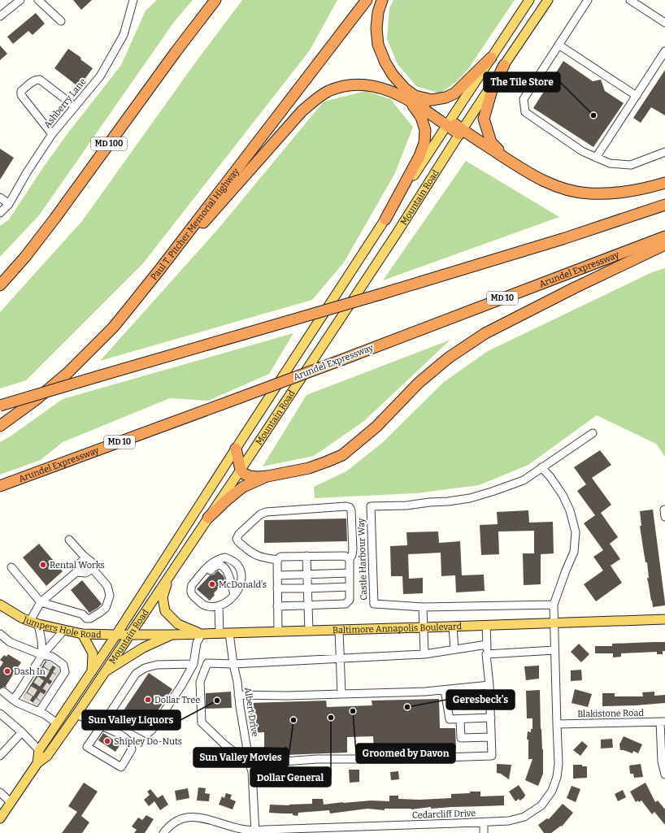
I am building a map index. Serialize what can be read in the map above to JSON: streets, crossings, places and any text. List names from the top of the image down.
{
  "streets": {
    "highway": [
      "MD 100",
      "Paul T. Pitcher Memorial Highway",
      "Arundel Expressway",
      "MD 10"
    ],
    "main road": ["Mountain Road", "Jumpers Hole Road", "Baltimore Annapolis Boulevard"],
    "street": [
      "Ashberry Lane",
      "Castle Harbour Way",
      "Albert Drive",
      "Blakistone Road",
      "Cedarcliff Drive"
    ]
  },
  "crossings": [
    ["Mountain Road", "Jumpers Hole Road"],
    ["Mountain Road", "Baltimore Annapolis Boulevard"],
    ["Jumpers Hole Road", "Baltimore Annapolis Boulevard"],
    ["Baltimore Annapolis Boulevard", "Albert Drive"],
    ["Baltimore Annapolis Boulevard", "Cedarcliff Drive"],
    ["Albert Drive", "Cedarcliff Drive"],
    ["Blakistone Road", "Cedarcliff Drive"]
  ],
  "places": [
    "The Tile Store",
    "Rental Works",
    "McDonald's",
    "Dash In",
    "Dollar Tree",
    "Sun Valley Liquors",
    "Geresbeck's",
    "Groomed by Davon",
    "Dollar General",
    "Sun Valley Movies",
    "Shipley Do-Nuts"
  ]
}
